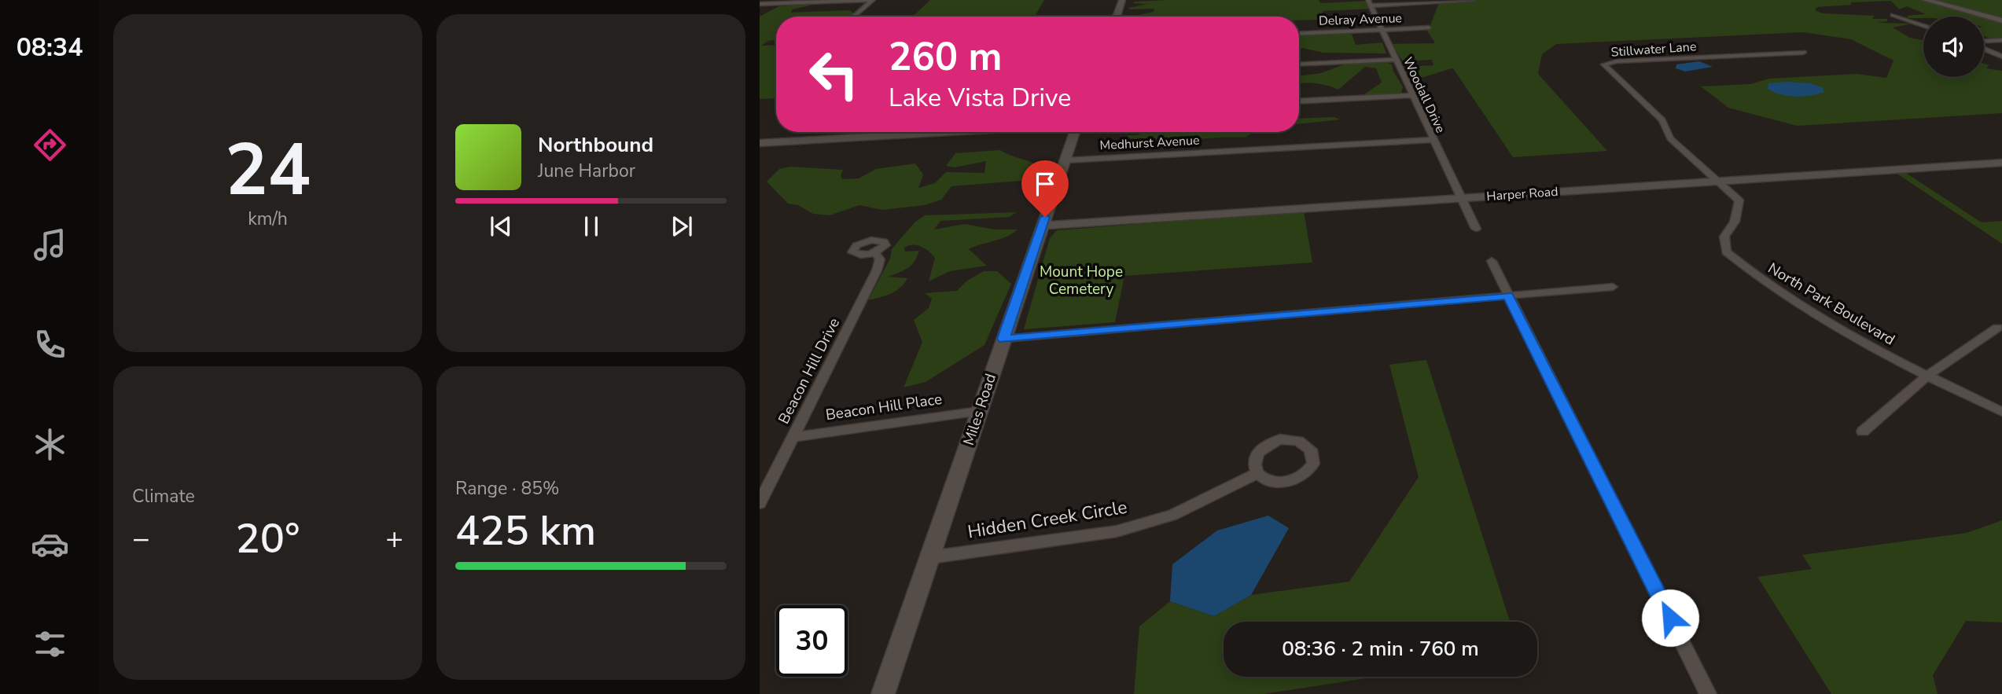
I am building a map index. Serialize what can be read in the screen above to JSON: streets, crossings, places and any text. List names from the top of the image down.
{
  "streets": {
    "street": [
      "Delray Avenue",
      "Stillwater Lane",
      "Woodall Drive",
      "Medhurst Avenue",
      "Harper Road",
      "North Park Boulevard",
      "Beacon Hill Drive",
      "Beacon Hill Place",
      "Miles Road",
      "Hidden Creek Circle"
    ]
  },
  "crossings": [
    ["Delray Avenue", "Woodall Drive"],
    ["Stillwater Lane", "Harper Road"],
    ["Stillwater Lane", "North Park Boulevard"],
    ["Woodall Drive", "Medhurst Avenue"],
    ["Woodall Drive", "Harper Road"],
    ["Medhurst Avenue", "Miles Road"],
    ["Harper Road", "North Park Boulevard"],
    ["Harper Road", "Miles Road"],
    ["Beacon Hill Drive", "Beacon Hill Place"],
    ["Beacon Hill Place", "Miles Road"],
    ["Miles Road", "Hidden Creek Circle"]
  ],
  "parks": ["Mount Hope Cemetery"],
  "page": {
    "tabs": "08:34",
    "tile": [
      ["24", "km/h"],
      "Climate",
      ["Range · 85%", "425 km"]
    ],
    "turn": ["260 m", "Lake Vista Drive"],
    "song": ["Northbound", "June Harbor"],
    "heat": ["−", "20°", "+"],
    "limit": "30",
    "trip": "08:36 · 2 min · 760 m"
  }
}
